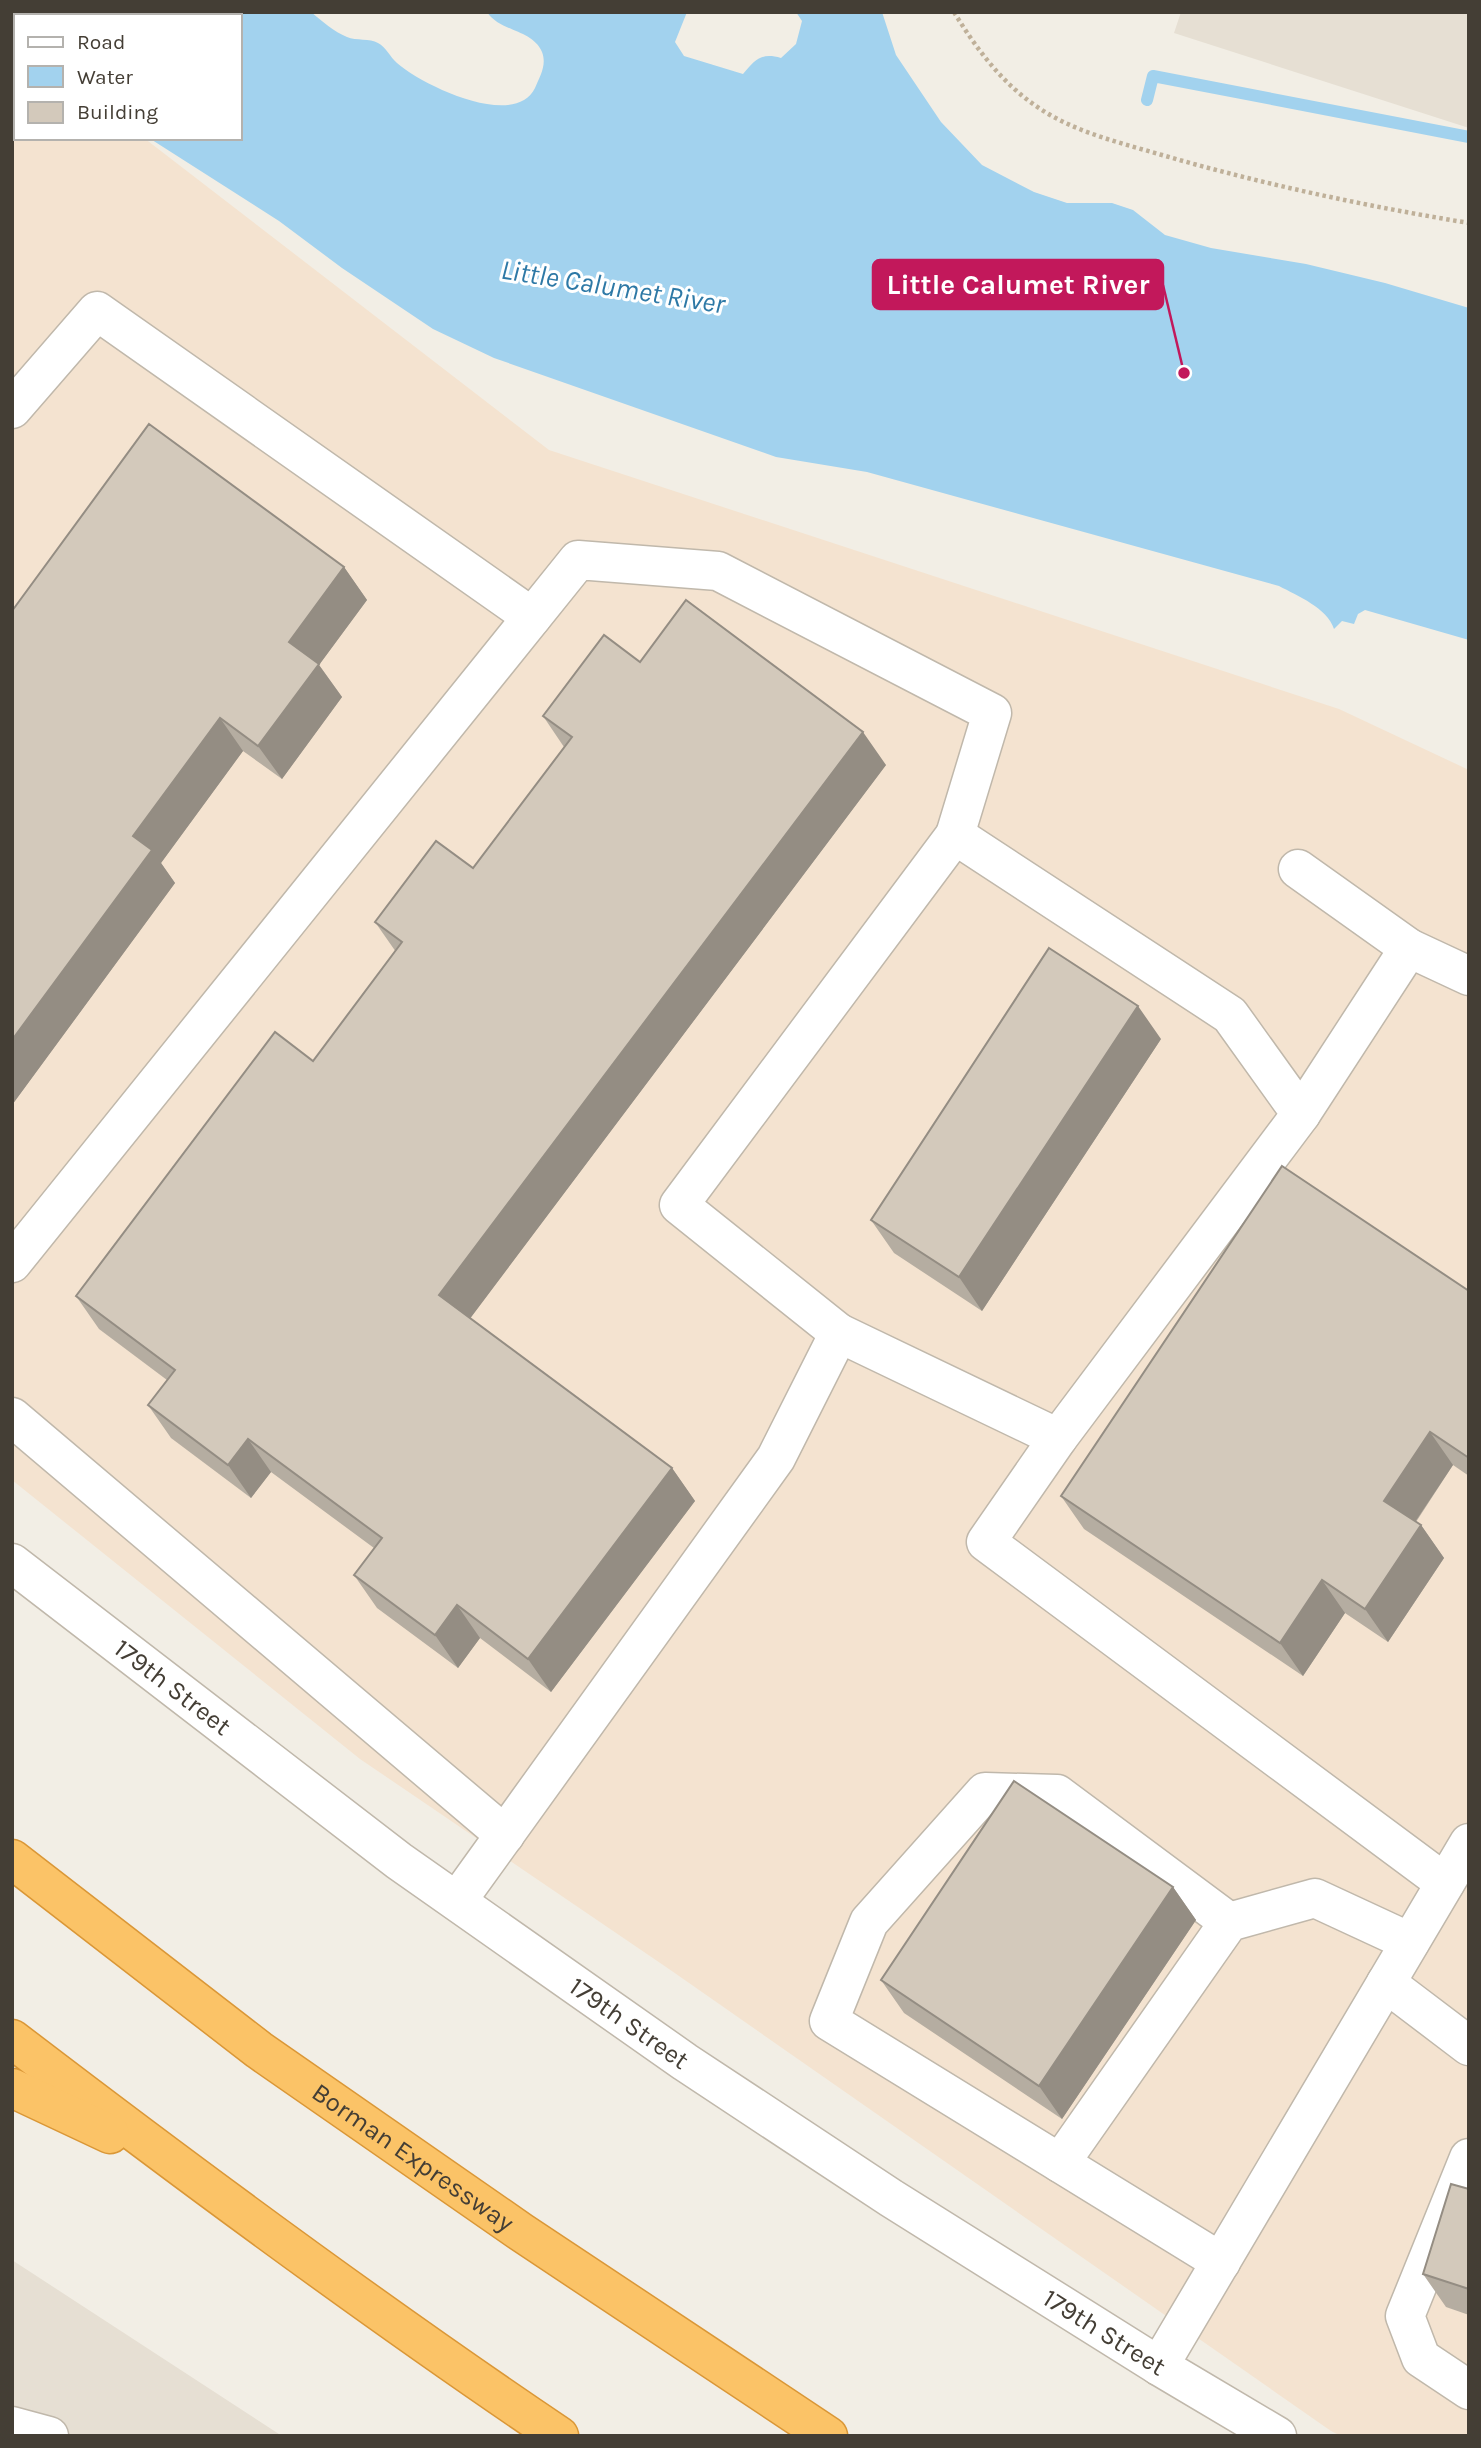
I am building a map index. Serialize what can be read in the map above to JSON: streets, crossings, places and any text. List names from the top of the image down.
{
  "streets": {
    "highway": ["Borman Expressway"],
    "street": ["179th Street"]
  },
  "water": ["Little Calumet River"],
  "places": ["Little Calumet River"],
  "legend": ["Road", "Water", "Building"]
}
